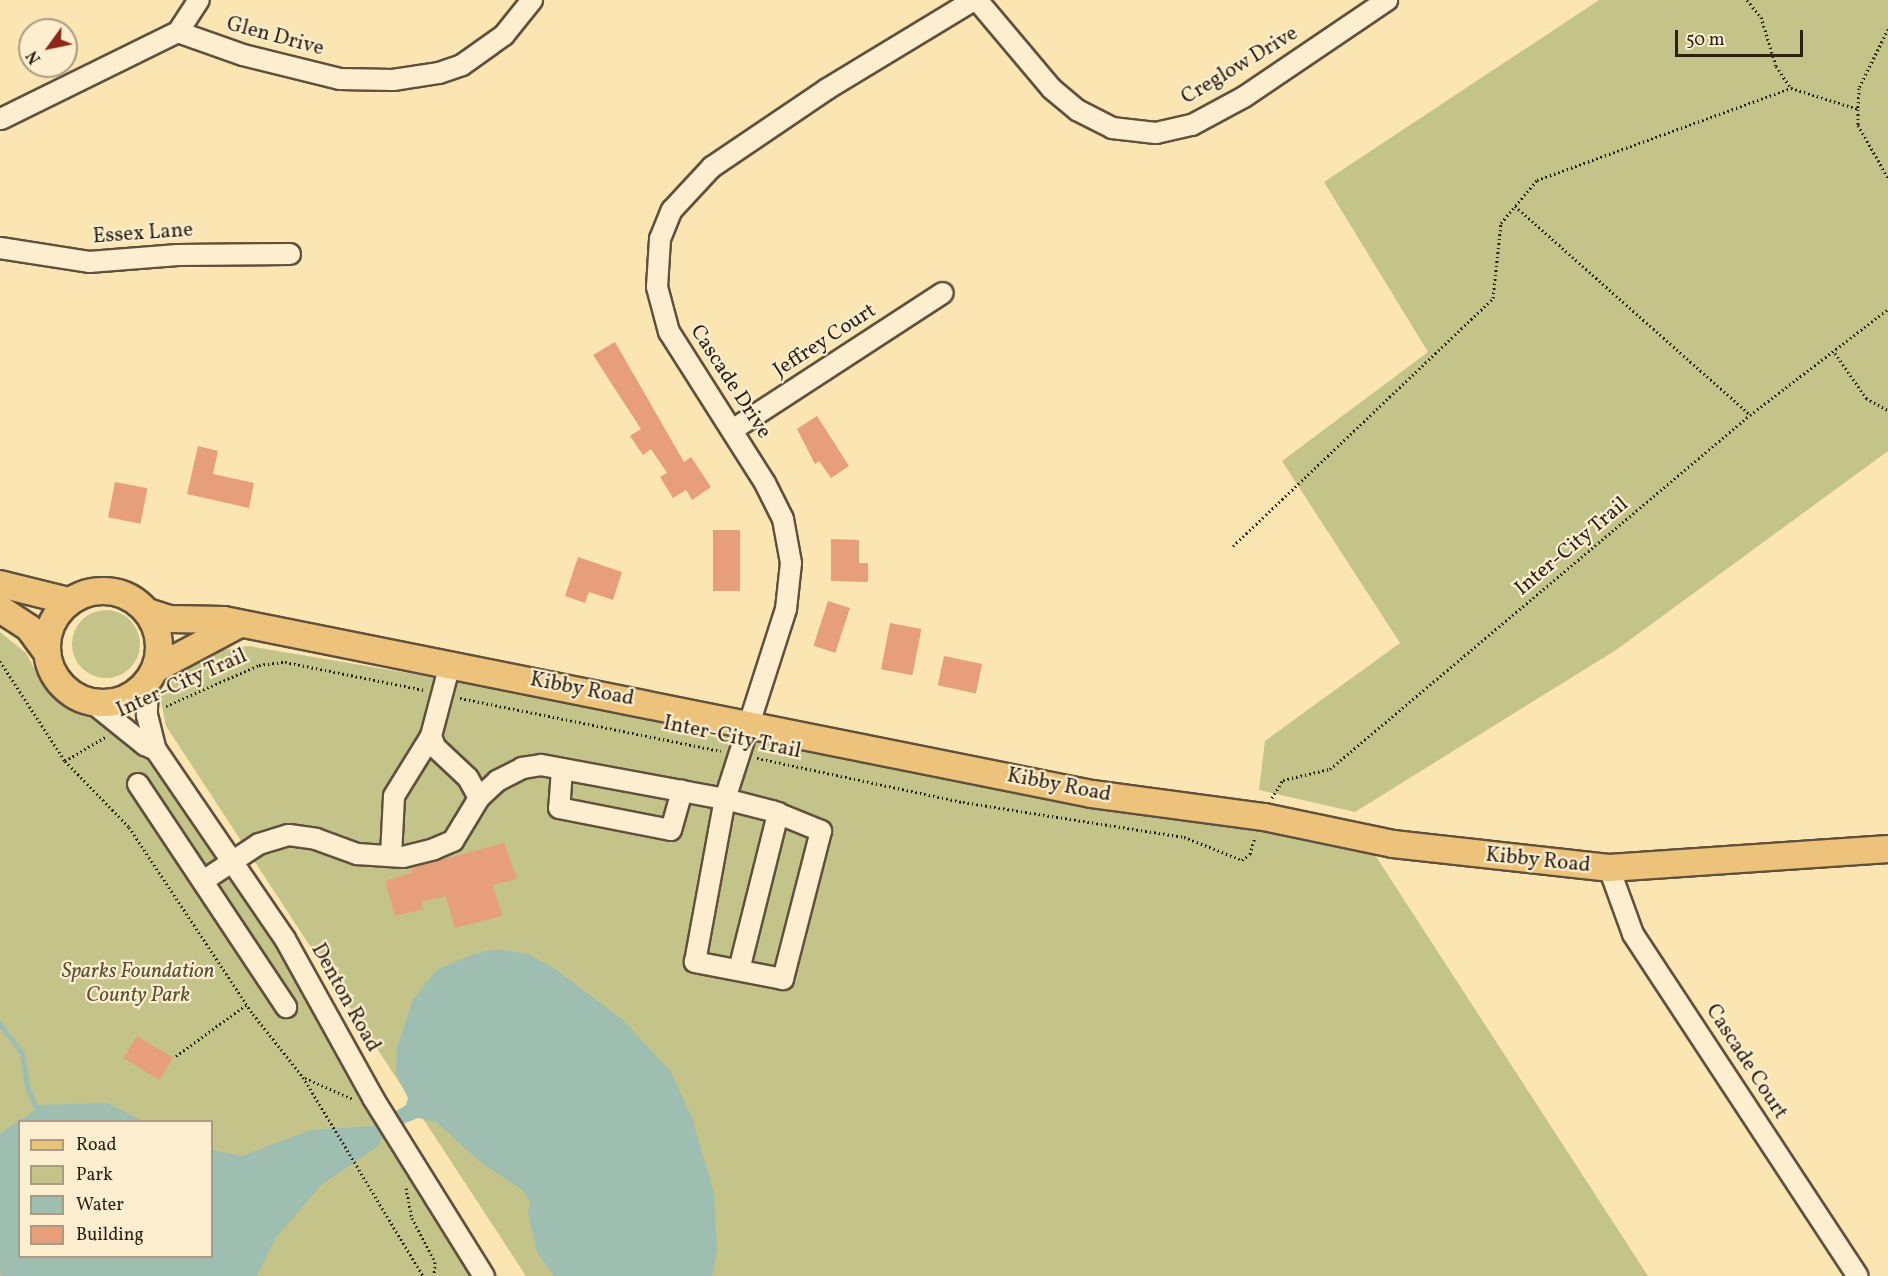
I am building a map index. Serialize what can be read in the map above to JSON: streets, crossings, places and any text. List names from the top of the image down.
{
  "streets": {
    "main road": ["Kibby Road"],
    "street": [
      "Glen Drive",
      "Creglow Drive",
      "Essex Lane",
      "Jeffrey Court",
      "Cascade Drive",
      "Denton Road",
      "Cascade Court"
    ],
    "path": ["Inter-City Trail"]
  },
  "crossings": [
    ["Creglow Drive", "Cascade Drive"],
    ["Jeffrey Court", "Cascade Drive"],
    ["Cascade Drive", "Inter-City Trail"],
    ["Cascade Drive", "Kibby Road"],
    ["Inter-City Trail", "Denton Road"],
    ["Kibby Road", "Denton Road"],
    ["Kibby Road", "Cascade Court"]
  ],
  "parks": ["Sparks Foundation County Park"],
  "legend": [
    "Road",
    "Park",
    "Water",
    "Building"
  ],
  "scale_bar": "50 m",
  "north": "bottom left"
}
